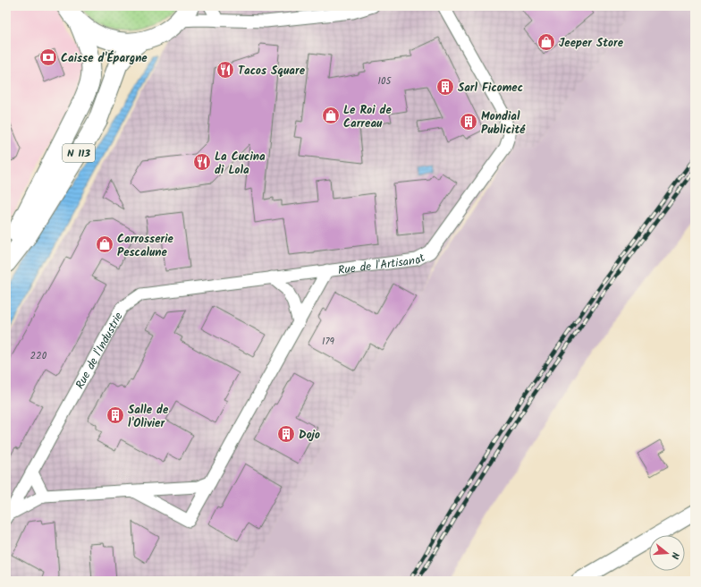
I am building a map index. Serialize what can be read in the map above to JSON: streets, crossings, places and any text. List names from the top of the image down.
{
  "streets": {
    "main road": ["N 113"],
    "street": ["Rue de l'Artisanat", "Rue de l'Industrie"]
  },
  "crossings": [
    ["Rue de l'Artisanat", "Rue de l'Industrie"]
  ],
  "places": {
    "shop": ["Jeeper Store", "Le Roi de Carreau", "Carrosserie Pescalune"],
    "bank": ["Caisse d'Épargne"],
    "restaurant": ["Tacos Square", "La Cucina di Lola"],
    "building": [
      "Sarl Ficomec",
      "Mondial Publicité",
      "Salle de l'Olivier",
      "Dojo"
    ]
  },
  "house_numbers": ["105", "179", "220"],
  "north": "right"
}
